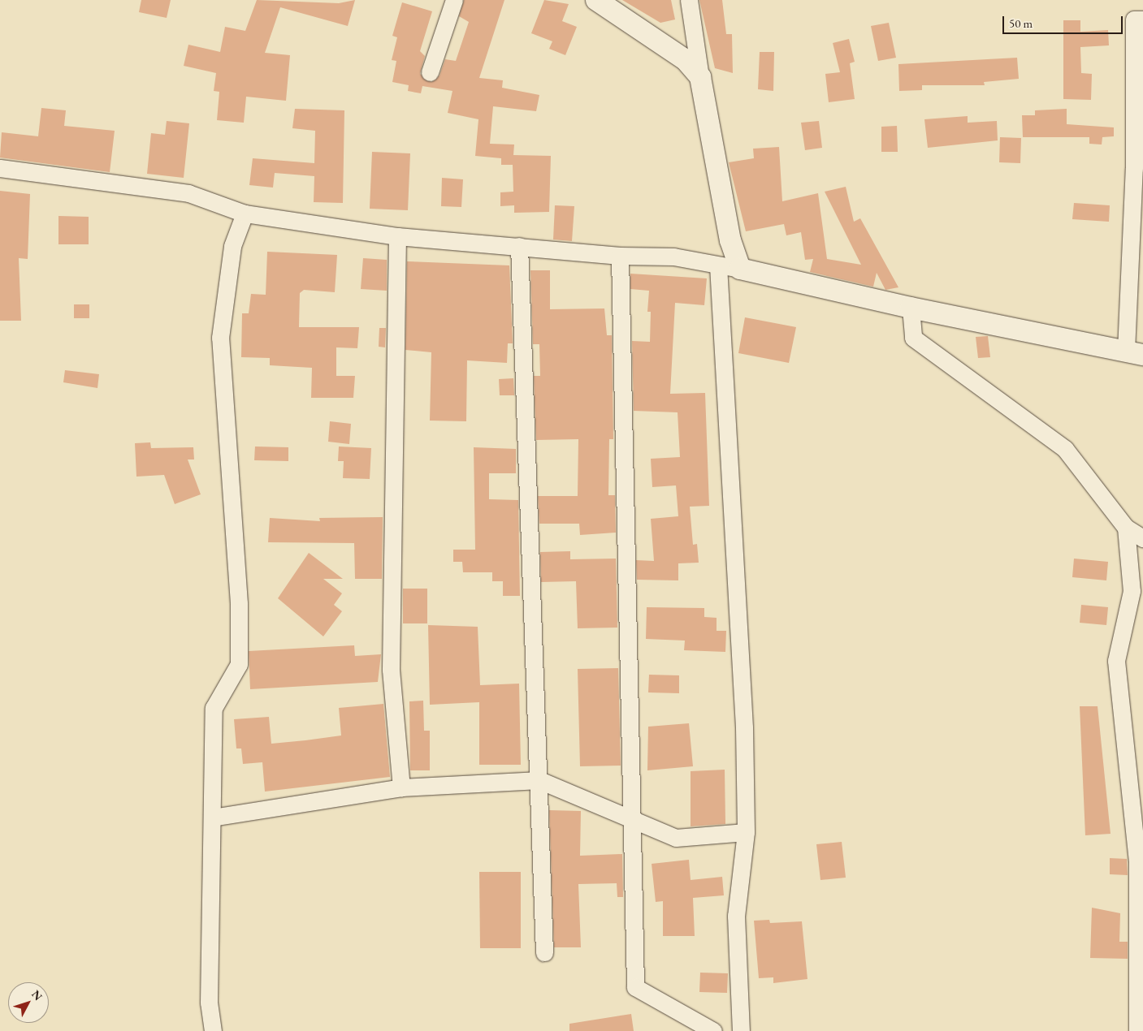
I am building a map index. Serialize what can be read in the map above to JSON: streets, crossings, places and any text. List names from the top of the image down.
{
  "scale_bar": "50 m",
  "north": "top right"
}
